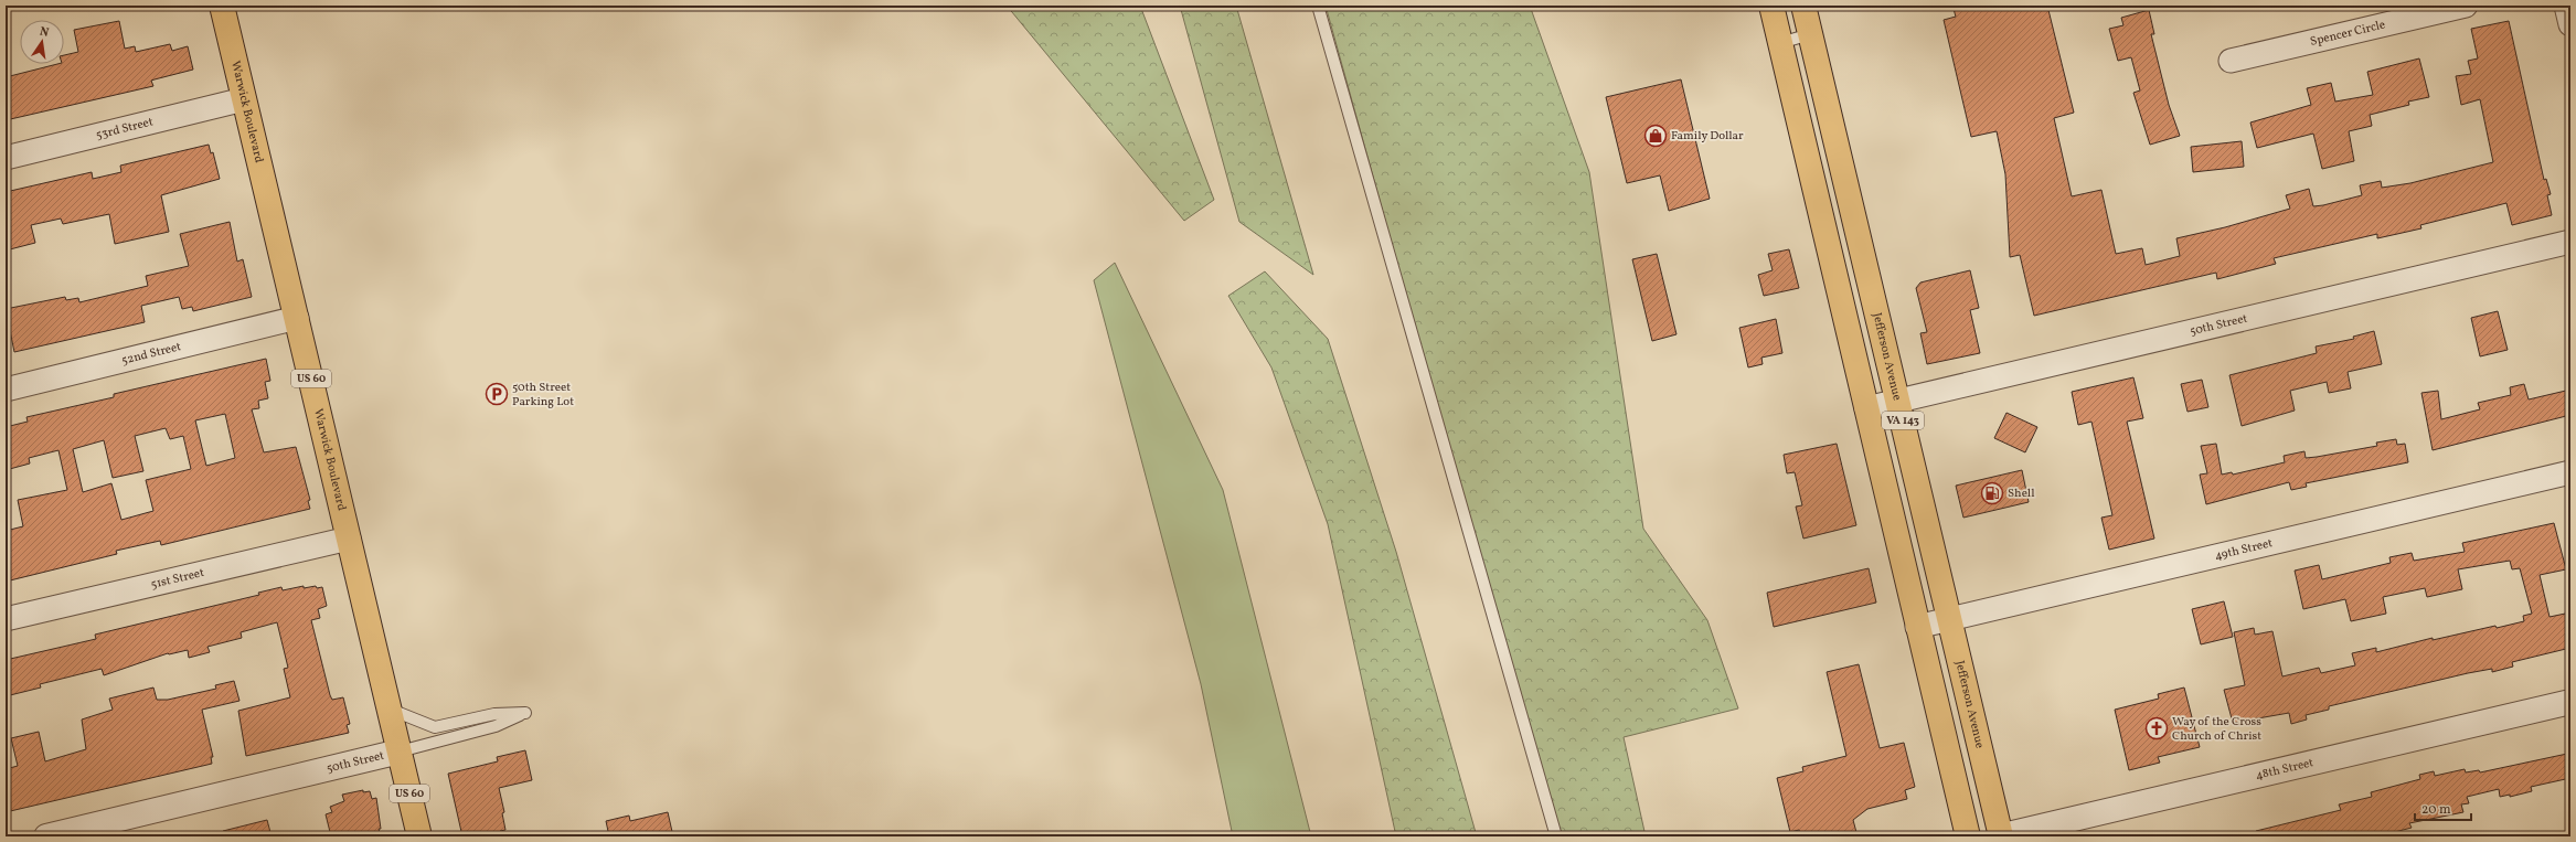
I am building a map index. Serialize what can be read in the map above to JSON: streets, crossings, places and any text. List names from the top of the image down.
{
  "streets": {
    "main road": [
      "Warwick Boulevard",
      "Jefferson Avenue",
      "US 60",
      "VA 143"
    ],
    "street": [
      "Spencer Circle",
      "53rd Street",
      "50th Street",
      "52nd Street",
      "49th Street",
      "51st Street",
      "48th Street"
    ]
  },
  "crossings": [
    ["Warwick Boulevard", "53rd Street"],
    ["Warwick Boulevard", "50th Street"],
    ["Warwick Boulevard", "52nd Street"],
    ["Warwick Boulevard", "51st Street"],
    ["50th Street", "Jefferson Avenue"],
    ["50th Street", "VA 143"],
    ["Jefferson Avenue", "49th Street"],
    ["Jefferson Avenue", "48th Street"],
    ["VA 143", "49th Street"]
  ],
  "places": {
    "shop": ["Family Dollar"],
    "parking": ["50th Street Parking Lot"],
    "fuel station": ["Shell"],
    "church": ["Way of the Cross Church of Christ"]
  },
  "scale_bar": "20 m",
  "north": "top"
}
